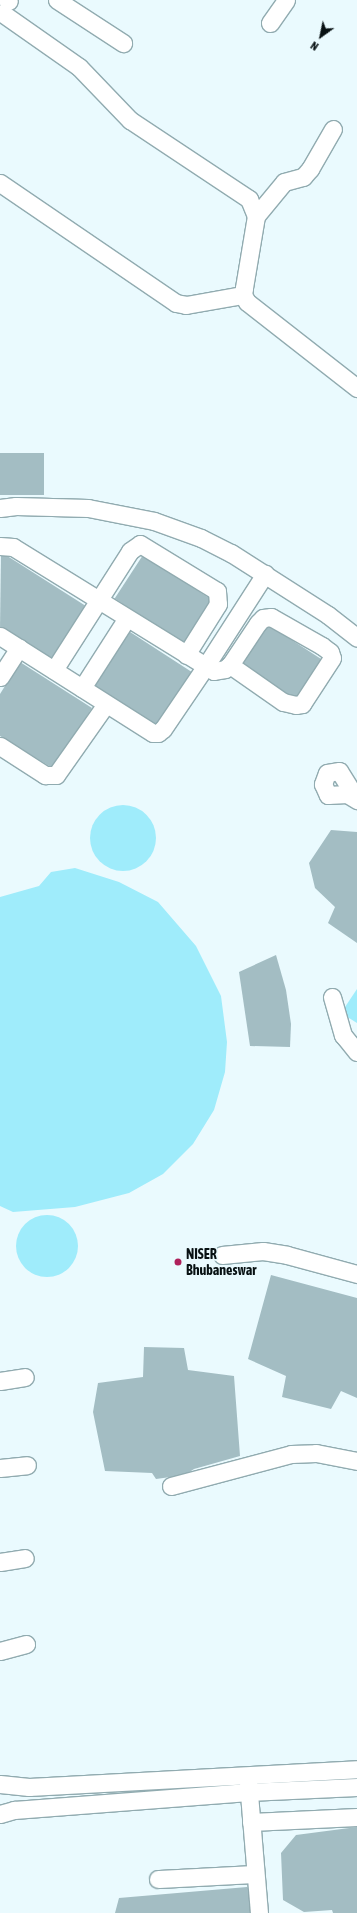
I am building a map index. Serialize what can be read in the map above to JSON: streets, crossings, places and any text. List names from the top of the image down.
{
  "places": ["NISER Bhubaneswar"],
  "north": "bottom left"
}
